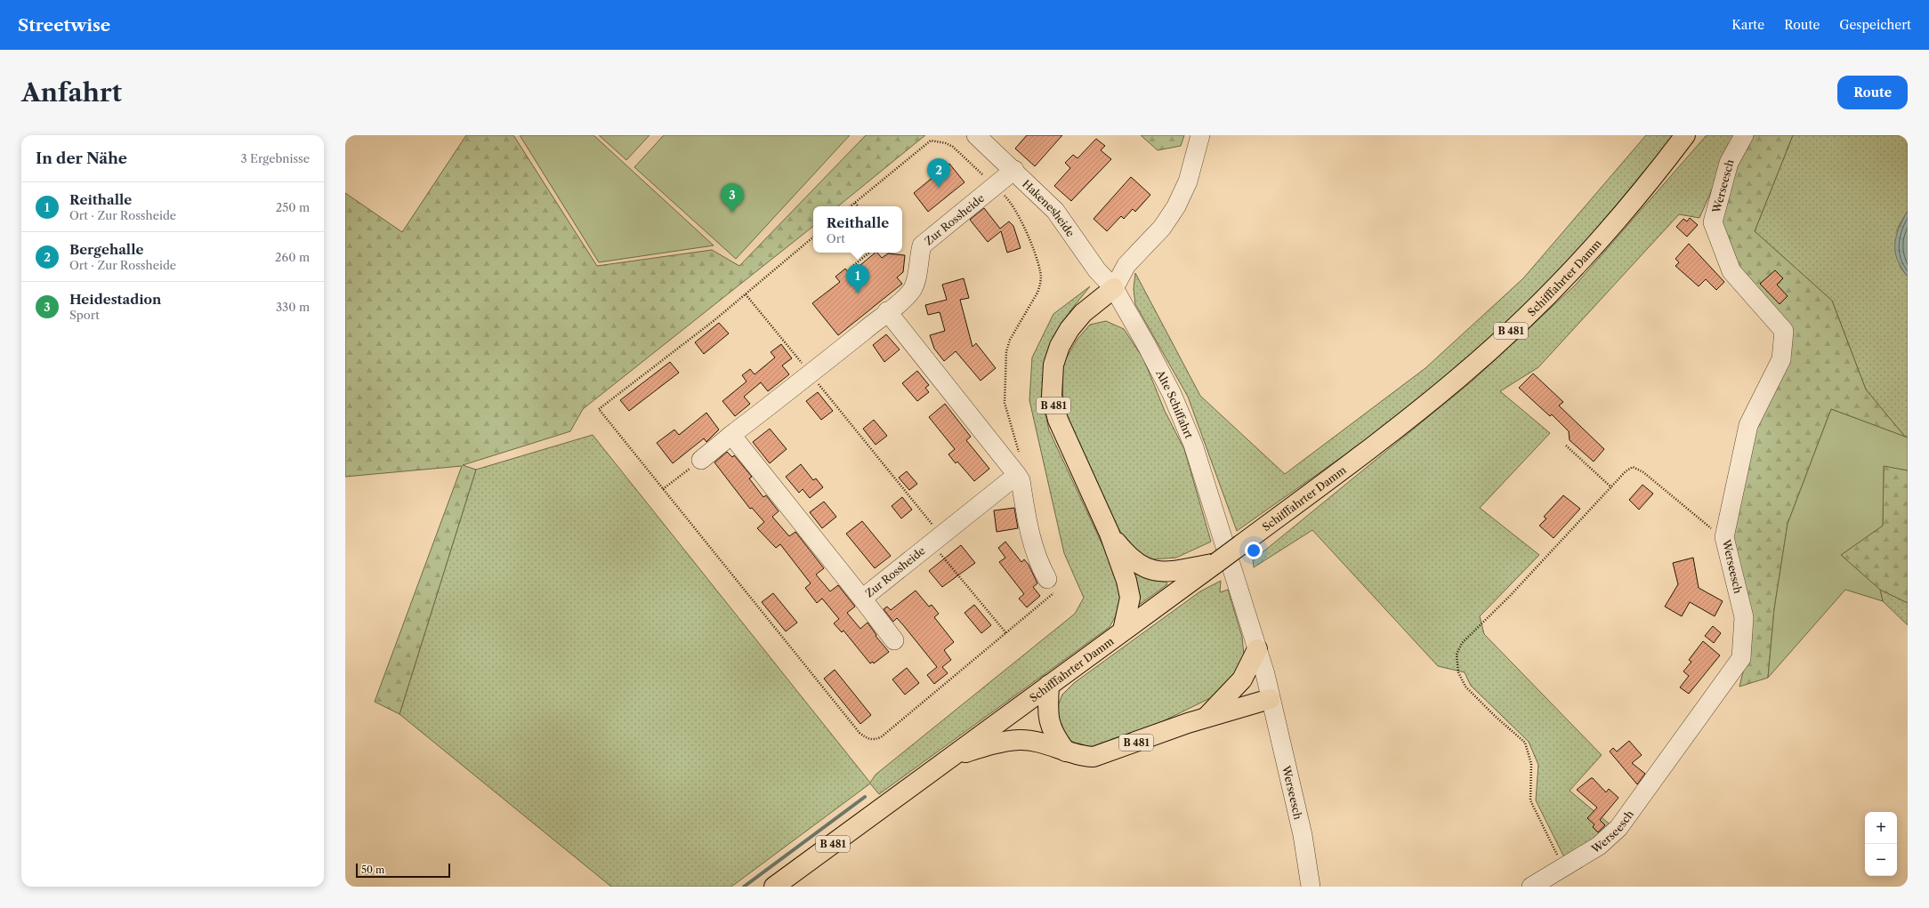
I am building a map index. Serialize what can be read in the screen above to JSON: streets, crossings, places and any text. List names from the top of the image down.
{
  "streets": {
    "highway": ["Schifffahrter Damm", "B 481"],
    "street": [
      "Werseesch",
      "Hakenesheide",
      "Zur Rossheide",
      "Alte Schiffahrt"
    ]
  },
  "crossings": [
    ["Werseesch", "B 481"],
    ["Werseesch", "Alte Schiffahrt"],
    ["Hakenesheide", "Zur Rossheide"],
    ["Hakenesheide", "B 481"],
    ["Hakenesheide", "Alte Schiffahrt"],
    ["Schifffahrter Damm", "B 481"],
    ["B 481", "Alte Schiffahrt"]
  ],
  "scale_bar": "50 m",
  "page": {
    "header": "Streetwise",
    "nav": ["Karte", "Route", "Gespeichert"],
    "buttons": "Route",
    "title": "Anfahrt",
    "heading": ["In der Nähe", "3 Ergebnisse"],
    "pins": ["2", "3", "1"],
    "list": [
      {
        "mark": "1",
        "name": "Reithalle",
        "note": "Ort · Zur Rossheide",
        "value": "250 m"
      },
      {
        "mark": "2",
        "name": "Bergehalle",
        "note": "Ort · Zur Rossheide",
        "value": "260 m"
      },
      {
        "mark": "3",
        "name": "Heidestadion",
        "note": "Sport",
        "value": "330 m"
      }
    ],
    "popup": ["Reithalle", "Ort"],
    "map_buttons": ["+", "−"],
    "scale": "50 m"
  }
}
